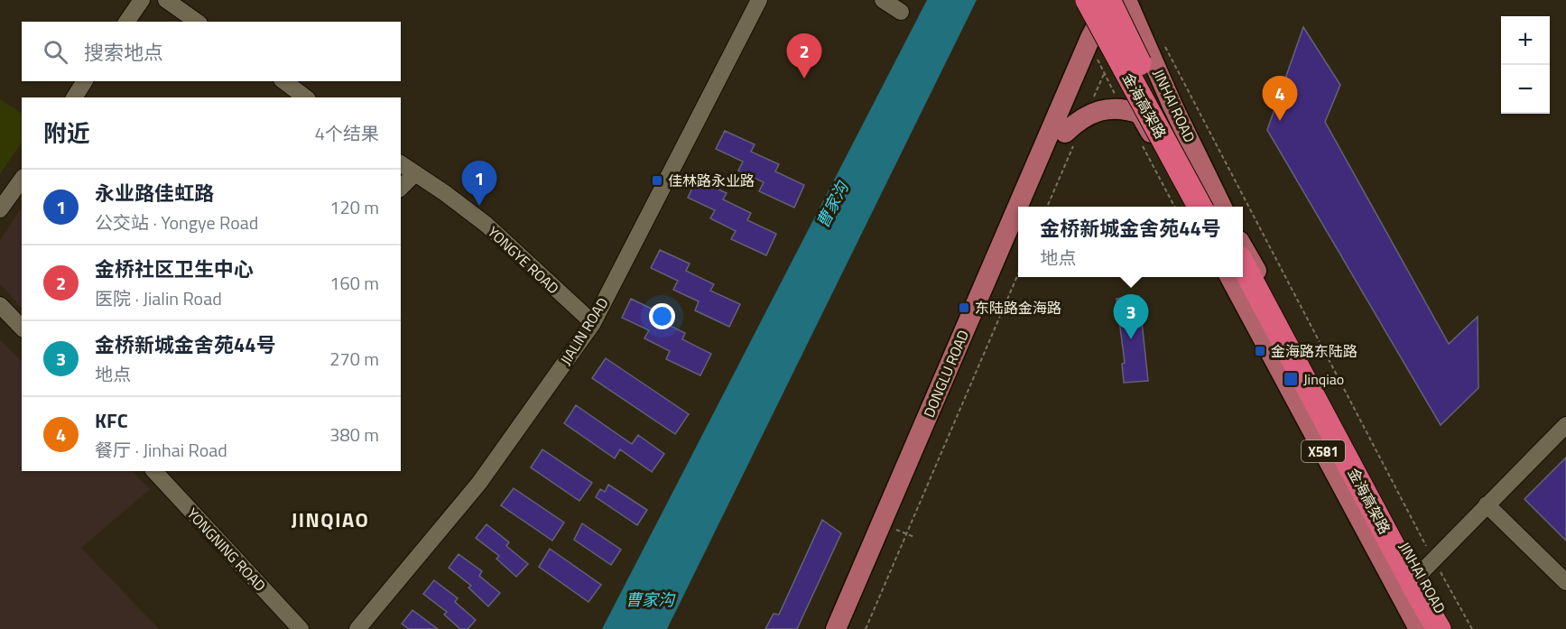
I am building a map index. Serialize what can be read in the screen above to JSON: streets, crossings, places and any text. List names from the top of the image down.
{
  "streets": {
    "highway": ["金海高架路"],
    "main road": ["JINHAI ROAD", "DONGLU ROAD", "X581"],
    "street": ["YONGYE ROAD", "JIALIN ROAD", "YONGNING ROAD"]
  },
  "crossings": [
    ["金海高架路", "DONGLU ROAD"],
    ["JINHAI ROAD", "DONGLU ROAD"],
    ["YONGYE ROAD", "JIALIN ROAD"]
  ],
  "districts": ["JINQIAO"],
  "water": ["曹家沟"],
  "places": {
    "transit": [
      "佳林路永业路",
      "东陆路金海路",
      "金海路东陆路",
      "Jinqiao"
    ]
  },
  "page": {
    "map_buttons": ["+", "−"],
    "search": "搜索地点",
    "pins": [
      "2",
      "4",
      "1",
      "3"
    ],
    "heading": ["附近", "4个结果"],
    "list": [
      {
        "mark": "1",
        "name": "永业路佳虹路",
        "note": "公交站 · Yongye Road",
        "value": "120 m"
      },
      {
        "mark": "2",
        "name": "金桥社区卫生中心",
        "note": "医院 · Jialin Road",
        "value": "160 m"
      },
      {
        "mark": "3",
        "name": "金桥新城金舍苑44号",
        "note": "地点",
        "value": "270 m"
      },
      {
        "mark": "4",
        "name": "KFC",
        "note": "餐厅 · Jinhai Road",
        "value": "380 m"
      }
    ],
    "popup": ["金桥新城金舍苑44号", "地点"]
  }
}
